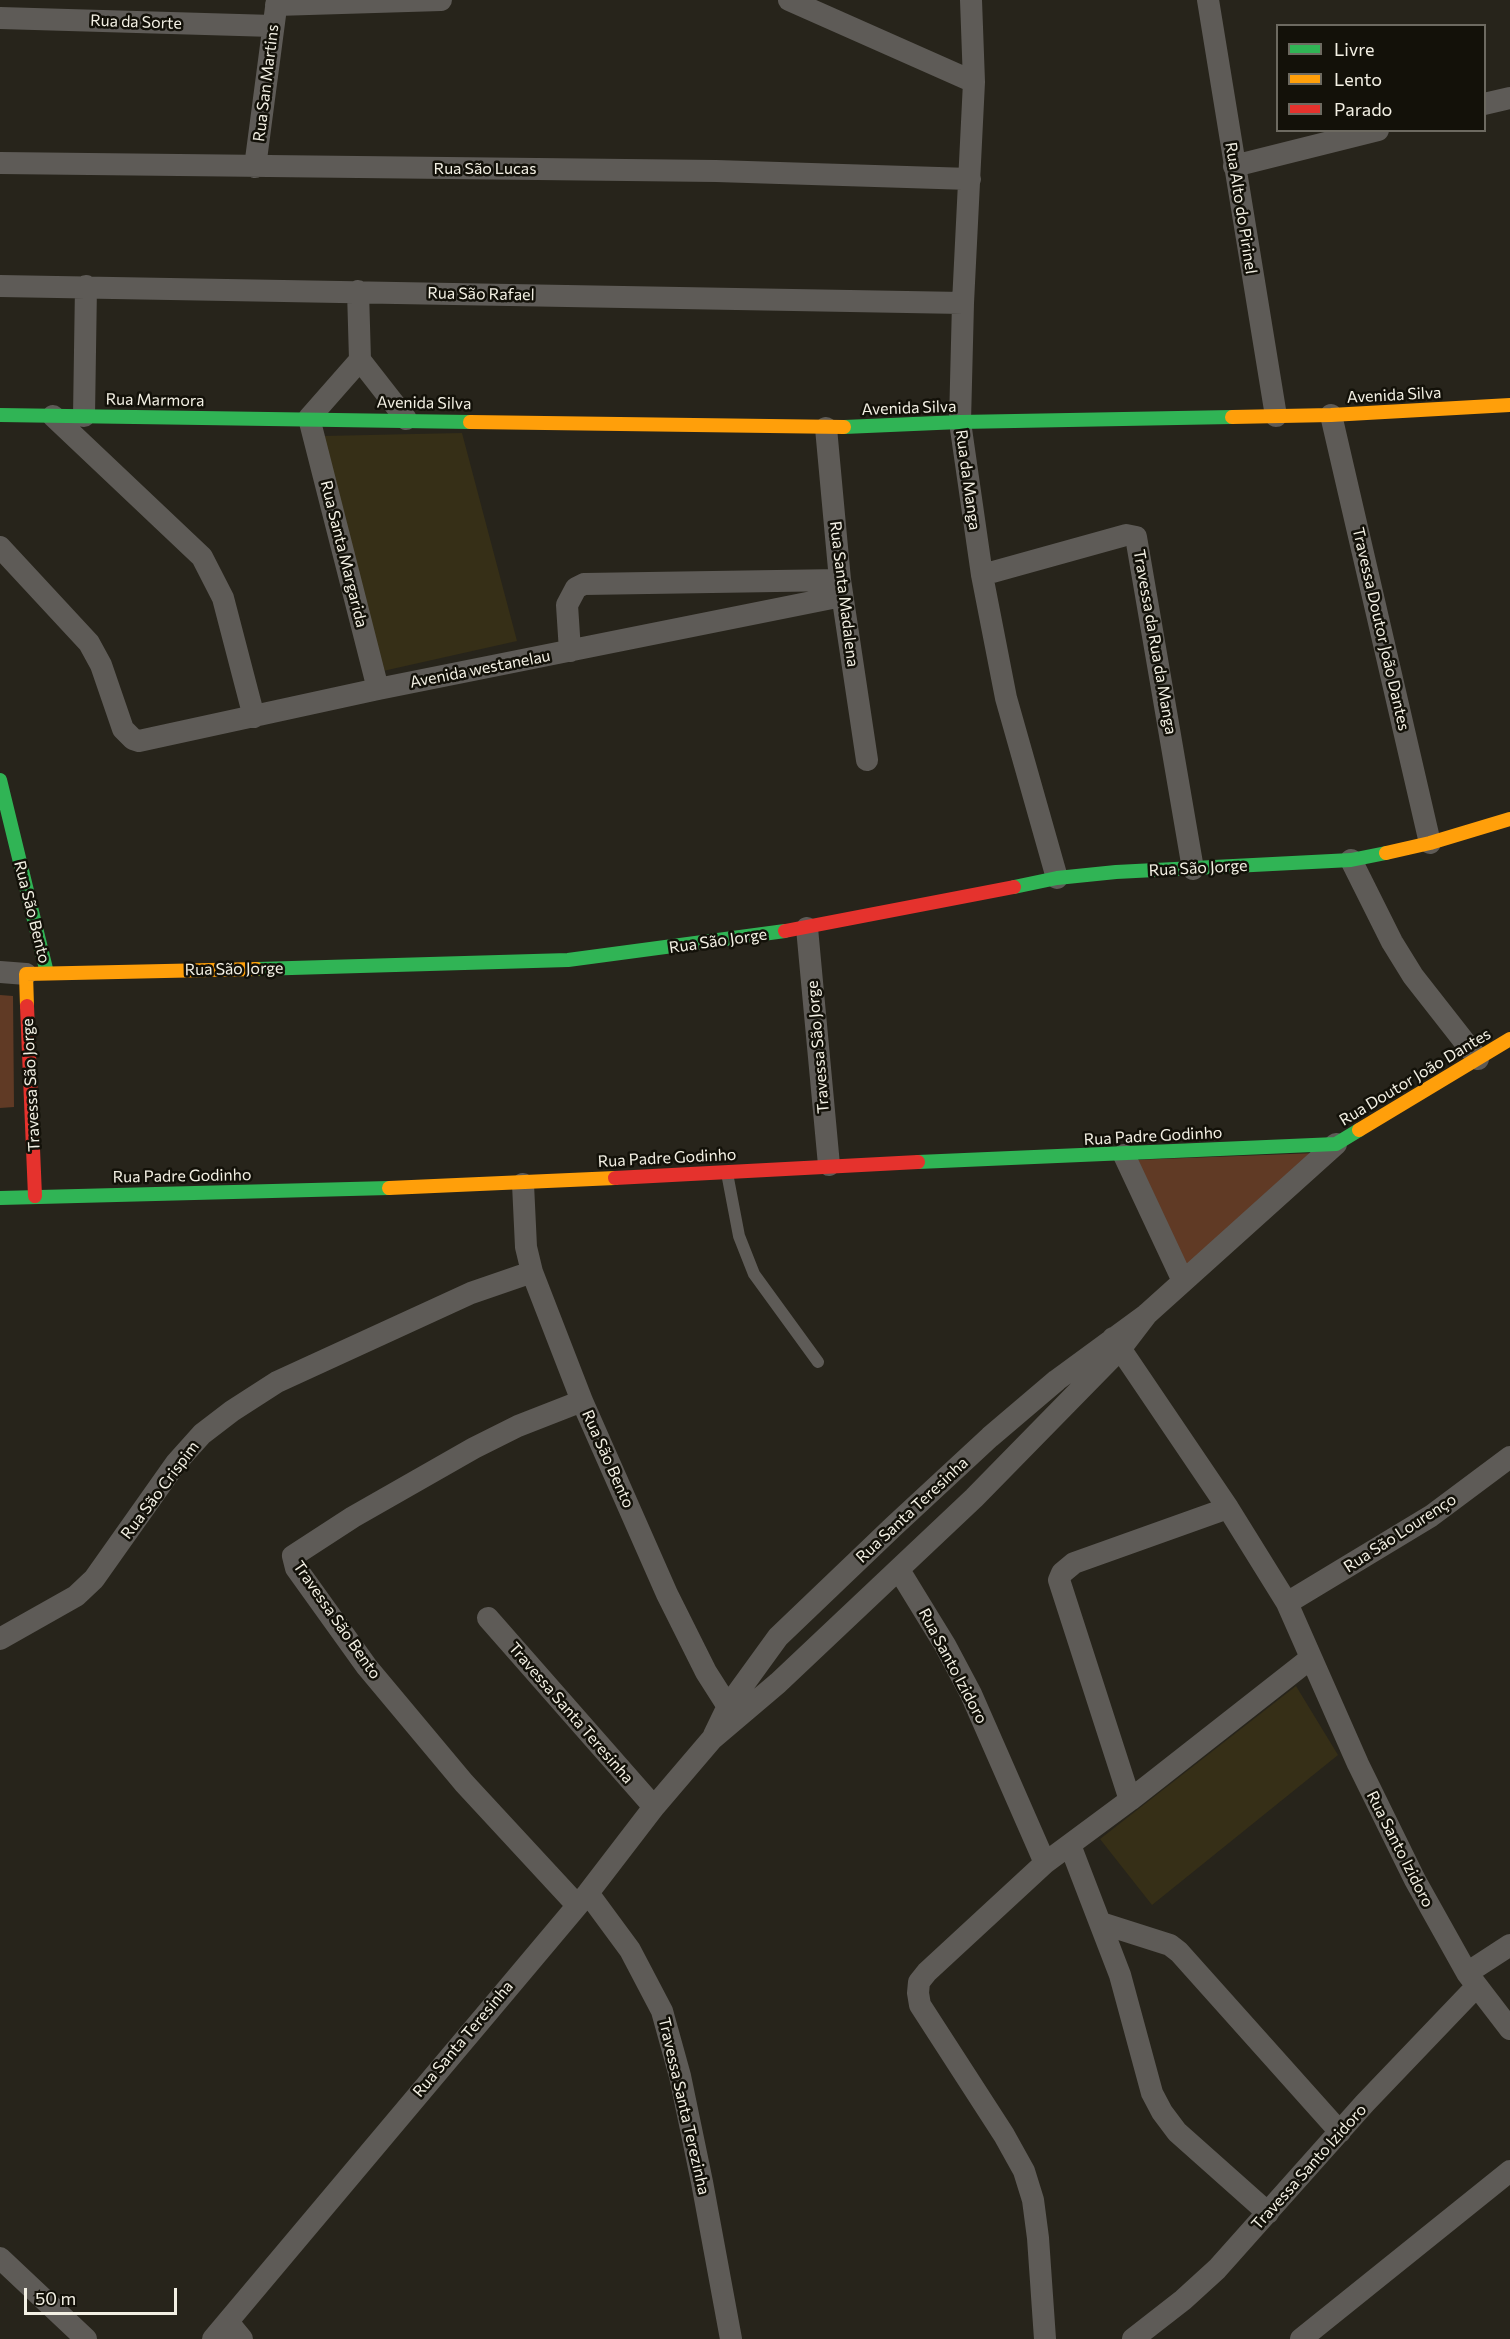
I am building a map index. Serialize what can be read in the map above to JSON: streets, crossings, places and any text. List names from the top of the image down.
{
  "streets": {
    "street": [
      "Rua da Sorte",
      "Rua San Martins",
      "Rua São Lucas",
      "Rua Alto do Pirinel",
      "Rua São Rafael",
      "Avenida Silva",
      "Rua Marmora",
      "Rua da Manga",
      "Rua Santa Margarida",
      "Rua Santa Madalena",
      "Travessa Doutor João Dantes",
      "Travessa da Rua da Manga",
      "Avenida westanelau",
      "Rua São Jorge",
      "Rua São Bento",
      "Travessa São Jorge",
      "Rua Doutor João Dantes",
      "Rua Padre Godinho",
      "Rua São Crispim",
      "Rua Santa Teresinha",
      "Rua São Lourenço",
      "Travessa São Bento",
      "Rua Santo Izidoro",
      "Travessa Santa Teresinha",
      "Travessa Santa Terezinha",
      "Travessa Santo Izidoro"
    ]
  },
  "crossings": [
    ["Rua da Sorte", "Rua San Martins"],
    ["Rua San Martins", "Rua São Lucas"],
    ["Rua São Lucas", "Rua da Manga"],
    ["Rua Alto do Pirinel", "Avenida Silva"],
    ["Rua São Rafael", "Rua da Manga"],
    ["Avenida Silva", "Rua Marmora"],
    ["Avenida Silva", "Rua da Manga"],
    ["Avenida Silva", "Rua Santa Margarida"],
    ["Avenida Silva", "Rua Santa Madalena"],
    ["Avenida Silva", "Travessa Doutor João Dantes"],
    ["Rua Marmora", "Rua Santa Margarida"],
    ["Rua da Manga", "Travessa da Rua da Manga"],
    ["Rua da Manga", "Rua São Jorge"],
    ["Rua Santa Margarida", "Avenida westanelau"],
    ["Rua Santa Madalena", "Avenida westanelau"],
    ["Travessa Doutor João Dantes", "Rua São Jorge"],
    ["Travessa da Rua da Manga", "Rua São Jorge"],
    ["Rua São Jorge", "Rua São Bento"],
    ["Rua São Jorge", "Travessa São Jorge"],
    ["Rua São Bento", "Travessa São Jorge"],
    ["Rua São Bento", "Rua Padre Godinho"],
    ["Rua São Bento", "Rua São Crispim"],
    ["Rua São Bento", "Rua Santa Teresinha"],
    ["Rua São Bento", "Travessa São Bento"],
    ["Travessa São Jorge", "Rua Padre Godinho"],
    ["Rua Doutor João Dantes", "Rua Padre Godinho"],
    ["Rua Doutor João Dantes", "Rua Santa Teresinha"],
    ["Rua Padre Godinho", "Rua Santa Teresinha"],
    ["Rua Santa Teresinha", "Travessa São Bento"],
    ["Rua Santa Teresinha", "Rua Santo Izidoro"],
    ["Rua Santa Teresinha", "Travessa Santa Teresinha"],
    ["Rua Santa Teresinha", "Travessa Santa Terezinha"],
    ["Rua São Lourenço", "Rua Santo Izidoro"],
    ["Travessa São Bento", "Travessa Santa Terezinha"],
    ["Rua Santo Izidoro", "Travessa Santo Izidoro"]
  ],
  "legend": ["Livre", "Lento", "Parado"],
  "scale_bar": "50 m"
}
